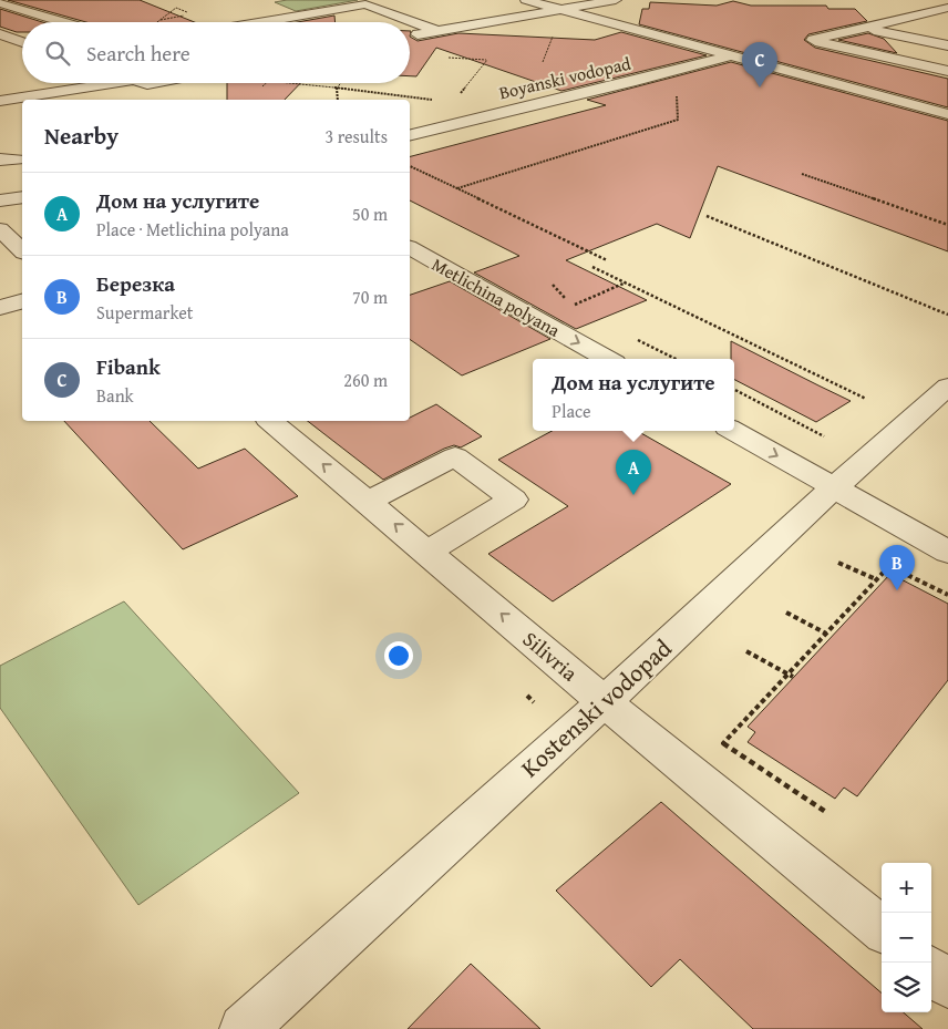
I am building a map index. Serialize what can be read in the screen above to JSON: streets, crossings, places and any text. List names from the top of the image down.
{
  "streets": {
    "street": [
      "Boyanski vodopad",
      "Metlichina polyana",
      "Silivria",
      "Kostenski vodopad"
    ]
  },
  "crossings": [
    ["Silivria", "Kostenski vodopad"]
  ],
  "one_way": ["Metlichina polyana", "Silivria"],
  "page": {
    "search": "Search here",
    "pins": ["C", "A", "B"],
    "heading": ["Nearby", "3 results"],
    "list": [
      {
        "mark": "A",
        "name": "Дом на услугите",
        "note": "Place · Metlichina polyana",
        "value": "50 m"
      },
      {
        "mark": "B",
        "name": "Березка",
        "note": "Supermarket",
        "value": "70 m"
      },
      {
        "mark": "C",
        "name": "Fibank",
        "note": "Bank",
        "value": "260 m"
      }
    ],
    "popup": ["Дом на услугите", "Place"],
    "map_buttons": ["+", "−"]
  }
}
